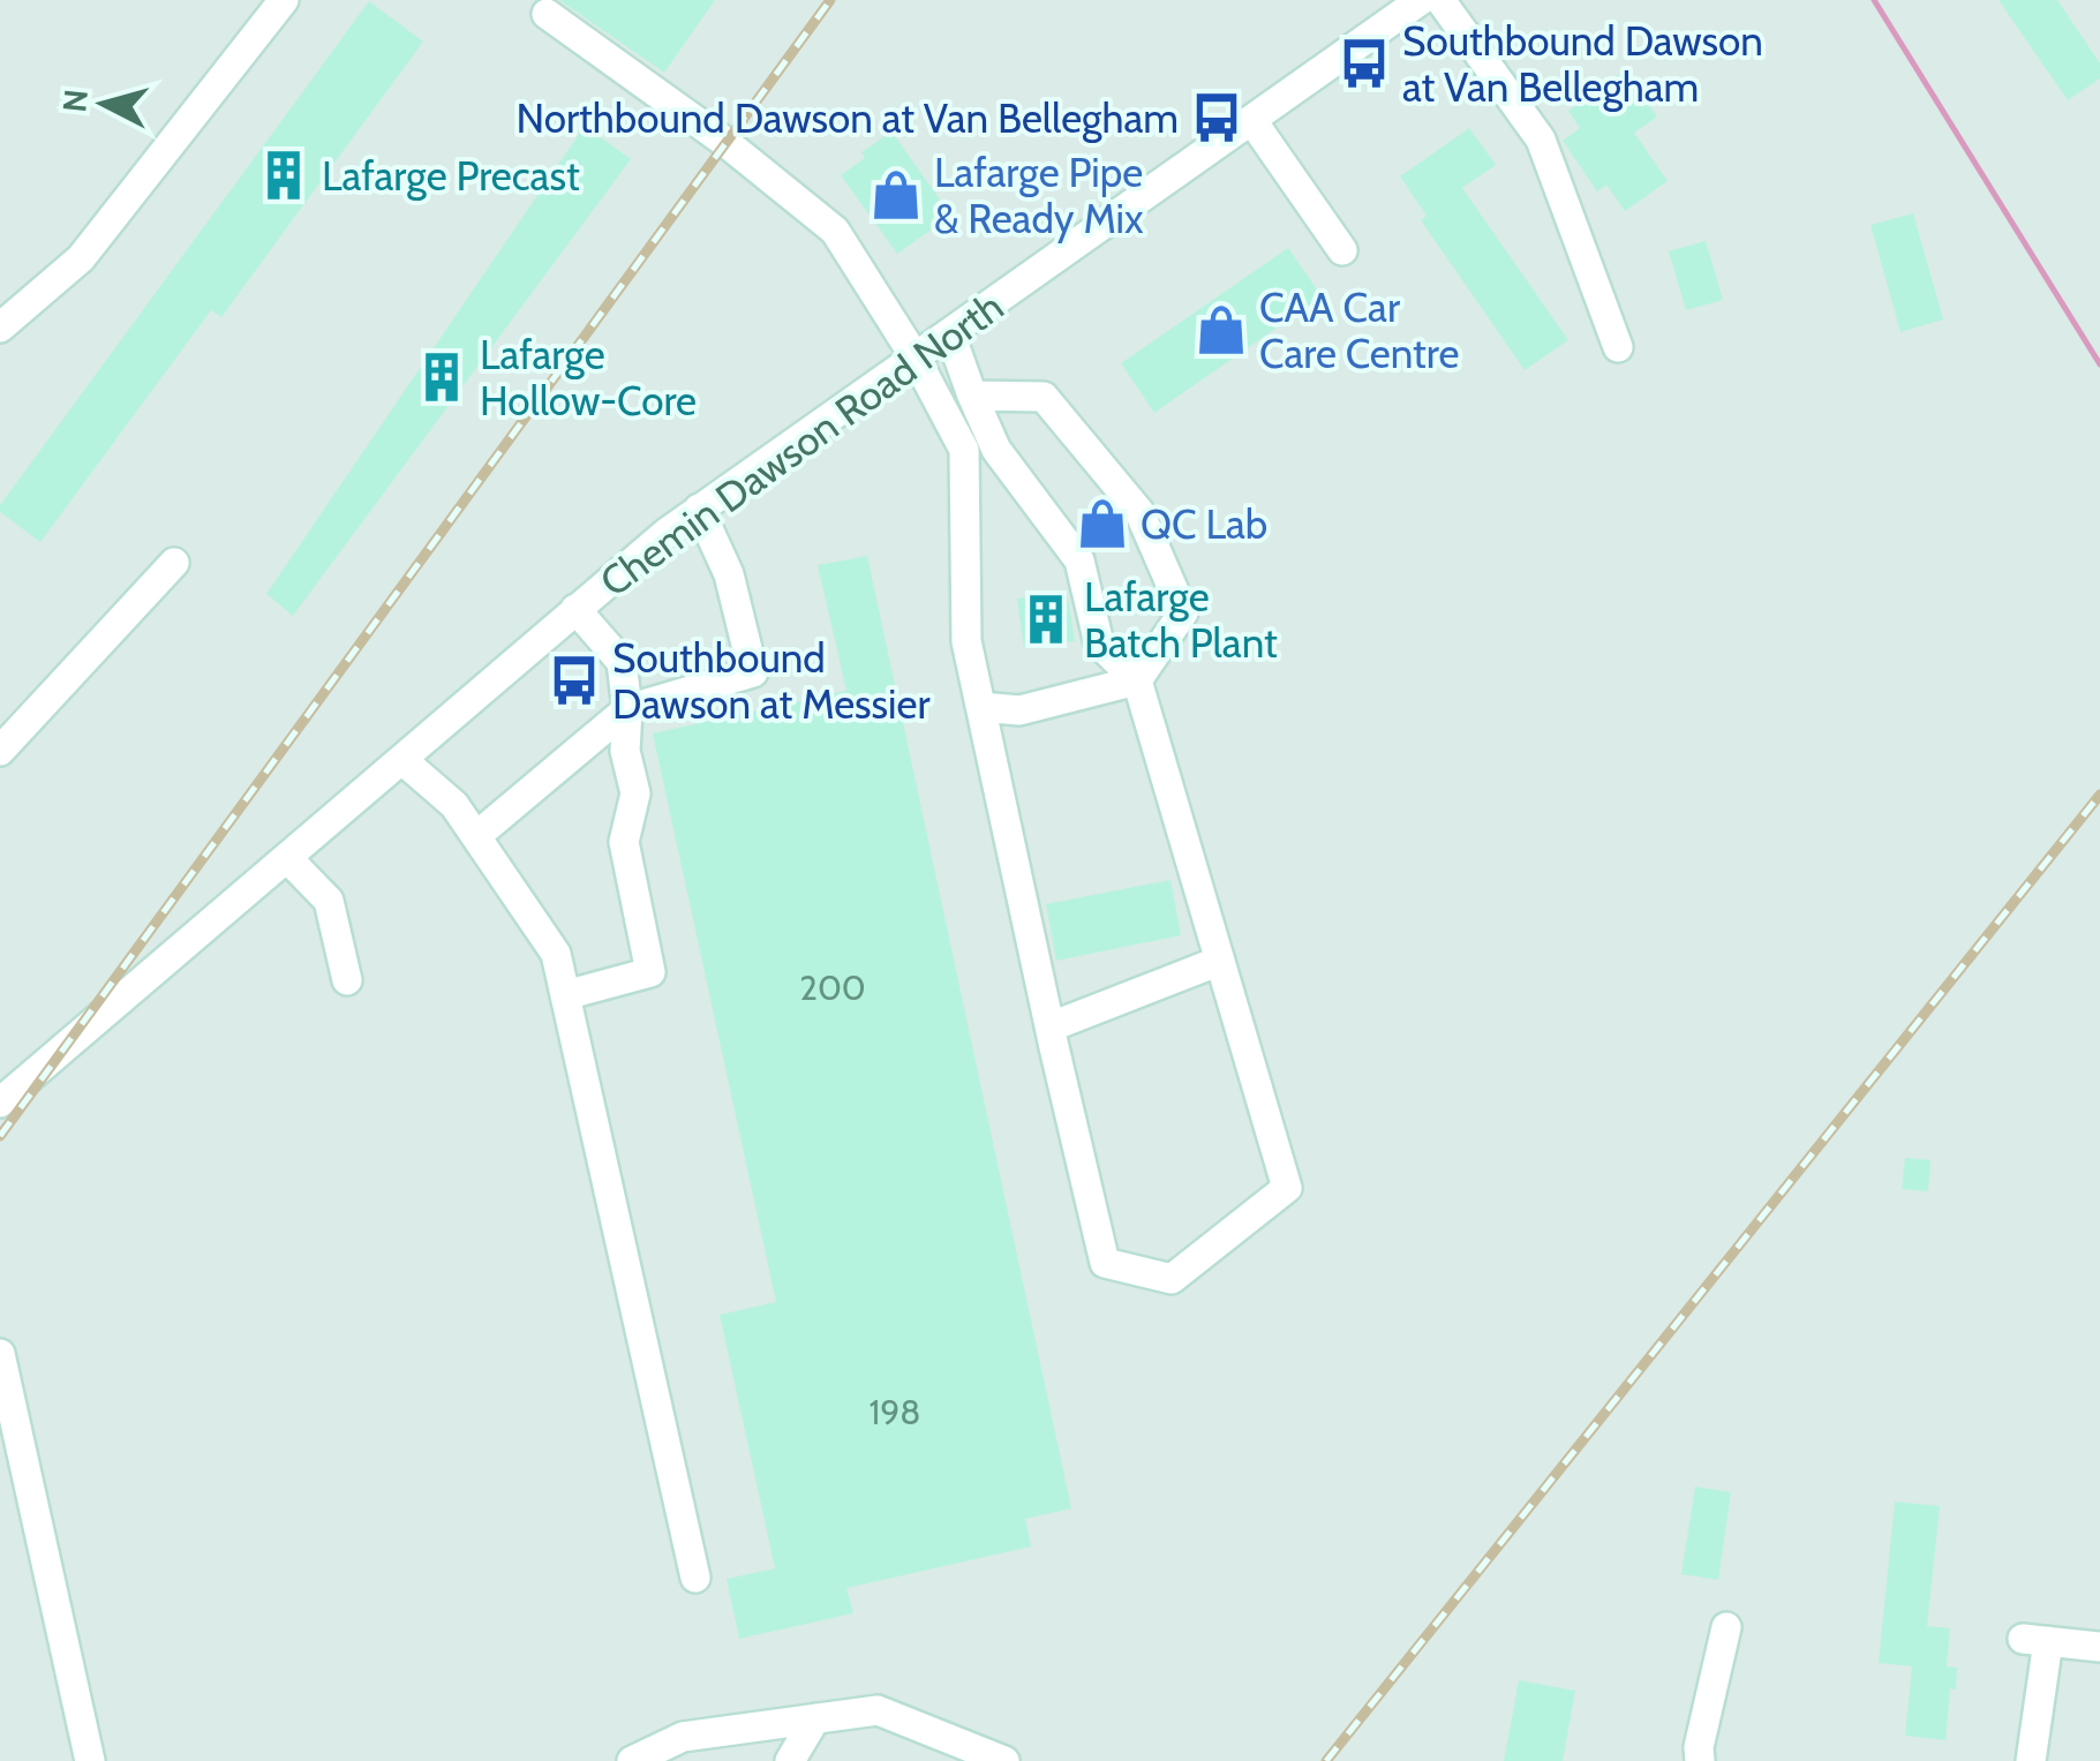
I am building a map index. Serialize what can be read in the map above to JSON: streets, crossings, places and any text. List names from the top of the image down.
{
  "streets": {
    "street": ["Chemin Dawson Road North"]
  },
  "places": {
    "bus stop": ["Southbound Dawson at Van Bellegham", "Northbound Dawson at Van Bellegham", "Southbound Dawson at Messier"],
    "building": ["Lafarge Precast", "Lafarge Hollow-Core", "Lafarge Batch Plant"],
    "shop": ["Lafarge Pipe & Ready Mix", "CAA Car Care Centre", "QC Lab"]
  },
  "house_numbers": ["200", "198"],
  "north": "left"
}
